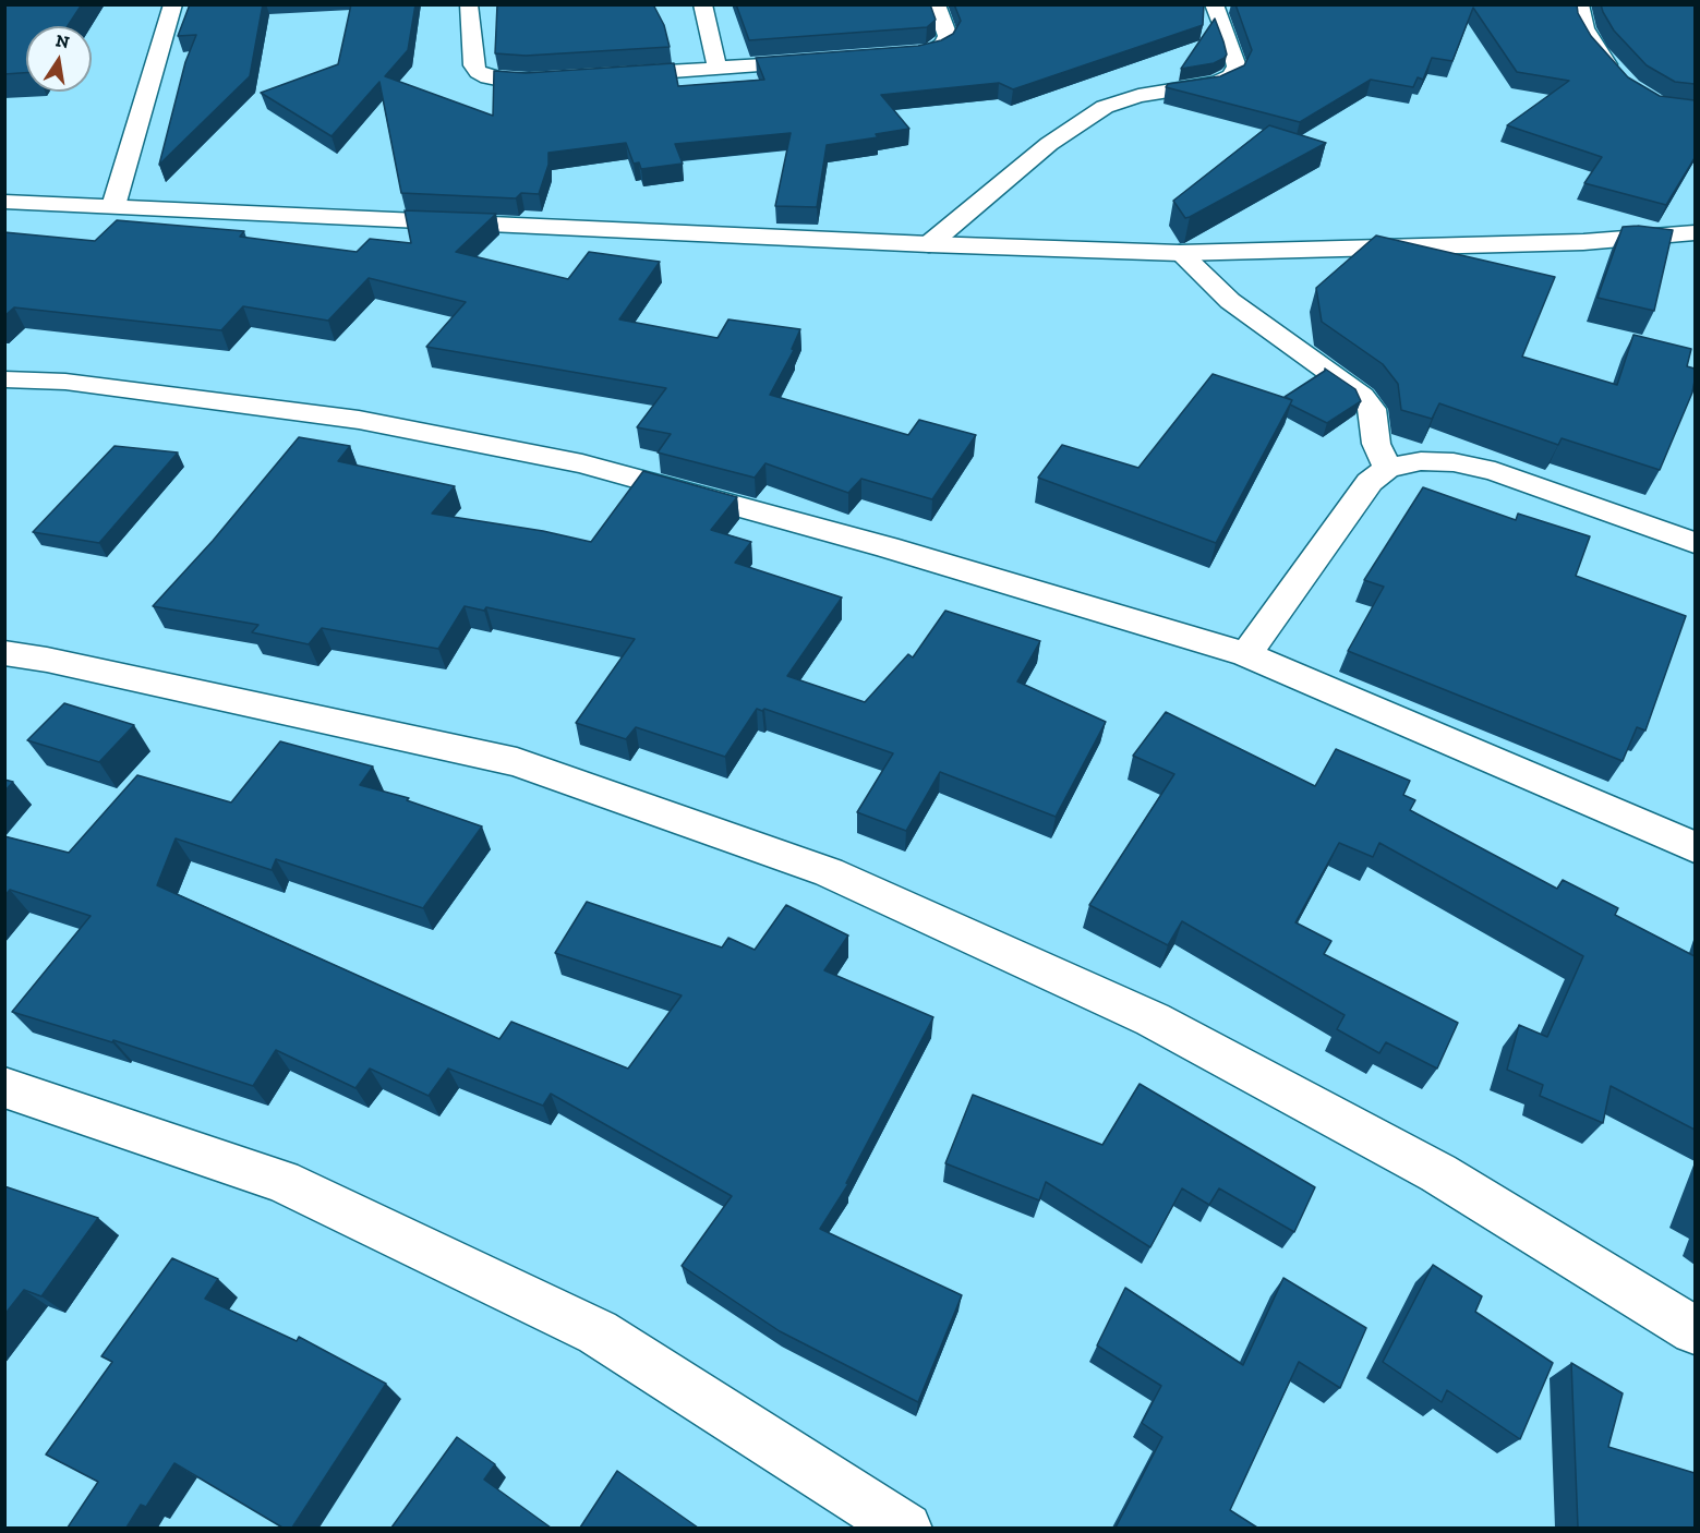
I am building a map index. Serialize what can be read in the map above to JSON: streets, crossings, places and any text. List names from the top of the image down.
{
  "north": "top"
}
